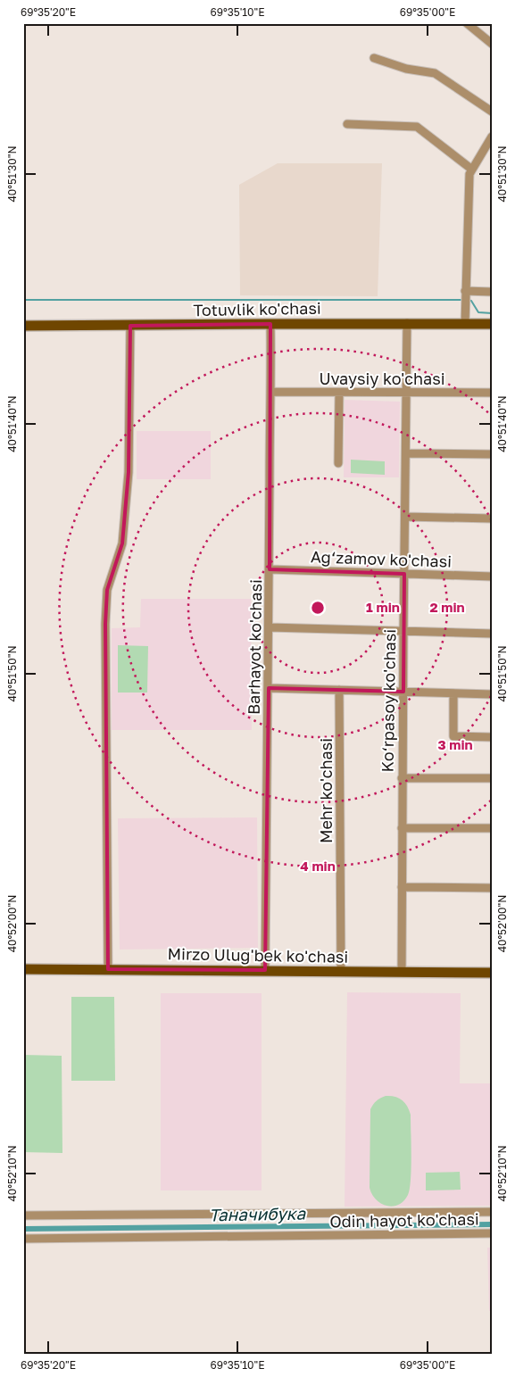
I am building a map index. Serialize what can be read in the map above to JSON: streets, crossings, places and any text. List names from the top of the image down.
{
  "streets": {
    "main road": ["Totuvlik ko'chasi", "Mirzo Ulug'bek ko'chasi"],
    "street": [
      "Uvaysiy ko'chasi",
      "Ag‘zamov ko'chasi",
      "Barhayot ko'chasi",
      "Ko‘rpasoy ko'chasi",
      "Mehr ko'chasi",
      "Odin hayot ko'chasi"
    ]
  },
  "crossings": [
    ["Totuvlik ko'chasi", "Barhayot ko'chasi"],
    ["Totuvlik ko'chasi", "Ko‘rpasoy ko'chasi"],
    ["Uvaysiy ko'chasi", "Barhayot ko'chasi"],
    ["Uvaysiy ko'chasi", "Ko‘rpasoy ko'chasi"],
    ["Ag‘zamov ko'chasi", "Barhayot ko'chasi"],
    ["Ag‘zamov ko'chasi", "Ko‘rpasoy ko'chasi"],
    ["Barhayot ko'chasi", "Mirzo Ulug'bek ko'chasi"],
    ["Ko‘rpasoy ko'chasi", "Mirzo Ulug'bek ko'chasi"],
    ["Mehr ko'chasi", "Mirzo Ulug'bek ko'chasi"]
  ],
  "water": ["Таначибука"],
  "coordinates": [
    "69°35'20\"E",
    "69°35'10\"E",
    "69°35'00\"E",
    "40°51'30\"N",
    "40°51'40\"N",
    "40°51'50\"N",
    "40°52'00\"N",
    "40°52'10\"N"
  ],
  "rings": [
    "1 min",
    "2 min",
    "3 min",
    "4 min"
  ]
}
